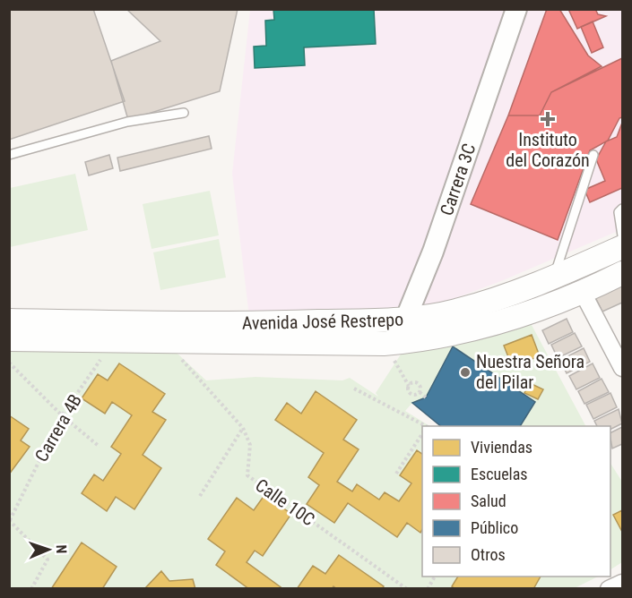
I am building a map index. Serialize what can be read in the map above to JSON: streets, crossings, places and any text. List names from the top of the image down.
{
  "streets": {
    "main road": ["Avenida José Restrepo"],
    "street": ["Carrera 3C"],
    "path": ["Carrera 4B", "Calle 10C"]
  },
  "crossings": [
    ["Carrera 3C", "Avenida José Restrepo"],
    ["Avenida José Restrepo", "Carrera 4B"],
    ["Avenida José Restrepo", "Calle 10C"]
  ],
  "places": {
    "health": ["Instituto del Corazón"],
    "other": ["Nuestra Señora del Pilar"]
  },
  "legend": [
    "Viviendas",
    "Escuelas",
    "Salud",
    "Público",
    "Otros"
  ],
  "north": "right"
}
